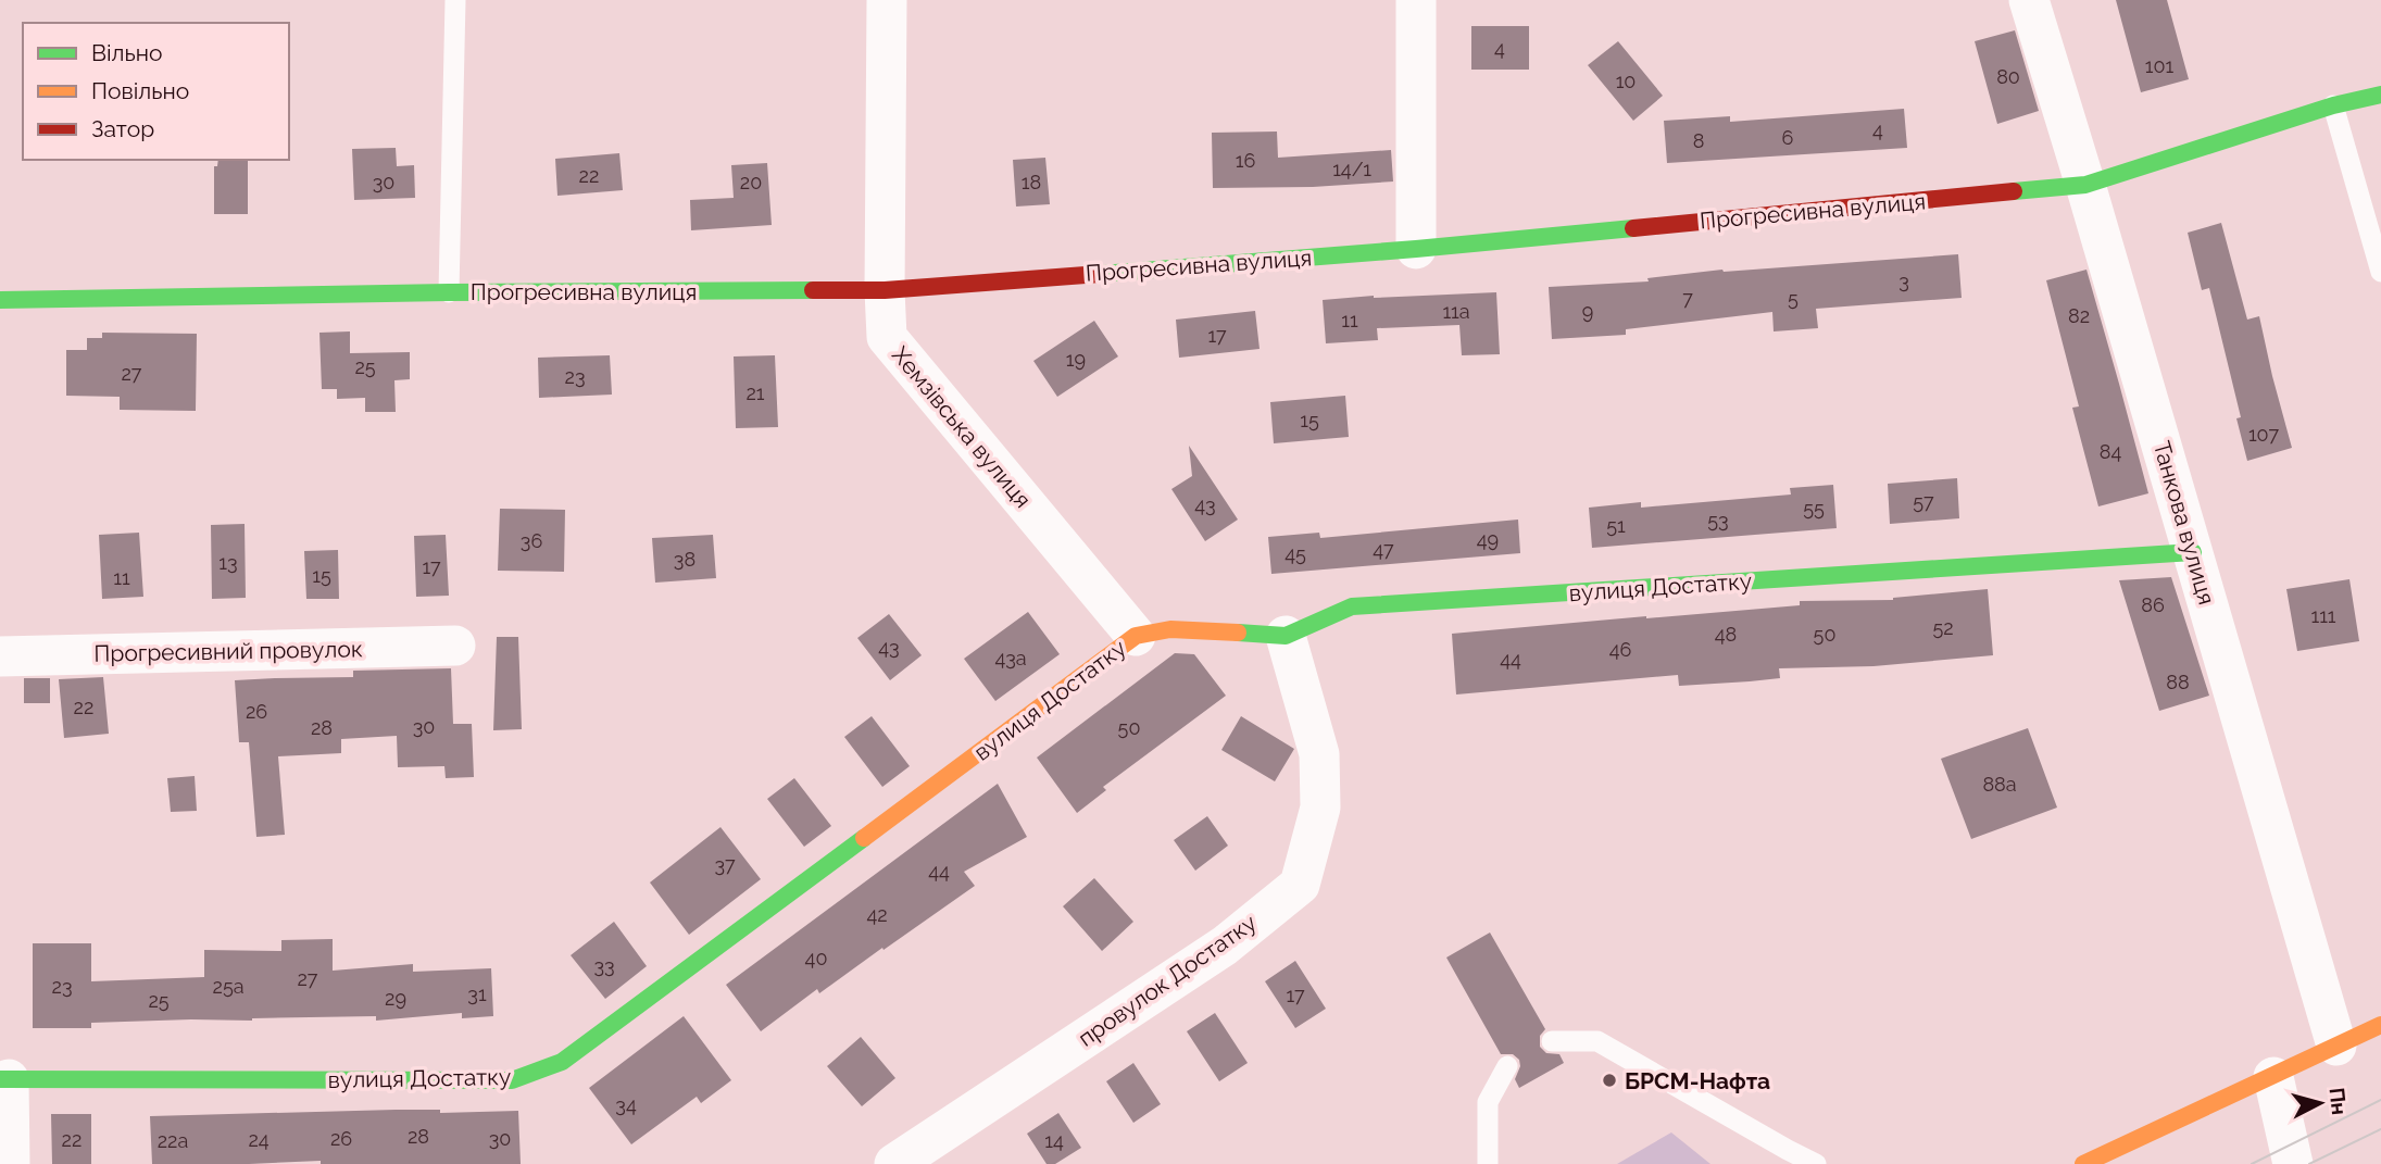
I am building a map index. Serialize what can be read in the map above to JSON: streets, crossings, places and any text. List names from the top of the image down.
{
  "streets": {
    "street": [
      "Прогресивна вулиця",
      "Хемзівська вулиця",
      "Танкова вулиця",
      "вулиця Достатку",
      "Прогресивний провулок",
      "провулок Достатку"
    ]
  },
  "crossings": [
    ["Прогресивна вулиця", "Хемзівська вулиця"],
    ["Прогресивна вулиця", "Танкова вулиця"],
    ["Хемзівська вулиця", "вулиця Достатку"],
    ["Танкова вулиця", "вулиця Достатку"],
    ["вулиця Достатку", "провулок Достатку"]
  ],
  "places": ["БРСМ-Нафта"],
  "house_numbers": [
    "4",
    "101",
    "80",
    "10",
    "4",
    "6",
    "8",
    "16",
    "14/1",
    "22",
    "30",
    "20",
    "18",
    "3",
    "7",
    "5",
    "11а",
    "9",
    "82",
    "11",
    "17",
    "19",
    "25",
    "27",
    "23",
    "21",
    "15",
    "107",
    "84",
    "57",
    "43",
    "55",
    "53",
    "51",
    "49",
    "36",
    "47",
    "45",
    "38",
    "13",
    "17",
    "15",
    "11",
    "86",
    "111",
    "52",
    "48",
    "50",
    "43",
    "46",
    "43а",
    "44",
    "88",
    "22",
    "26",
    "30",
    "28",
    "50",
    "88а",
    "37",
    "44",
    "42",
    "40",
    "33",
    "27",
    "23",
    "25а",
    "31",
    "17",
    "29",
    "25",
    "34",
    "28",
    "26",
    "30",
    "22",
    "24",
    "22а",
    "14"
  ],
  "legend": ["Вільно", "Повільно", "Затор"],
  "north": "right"
}
